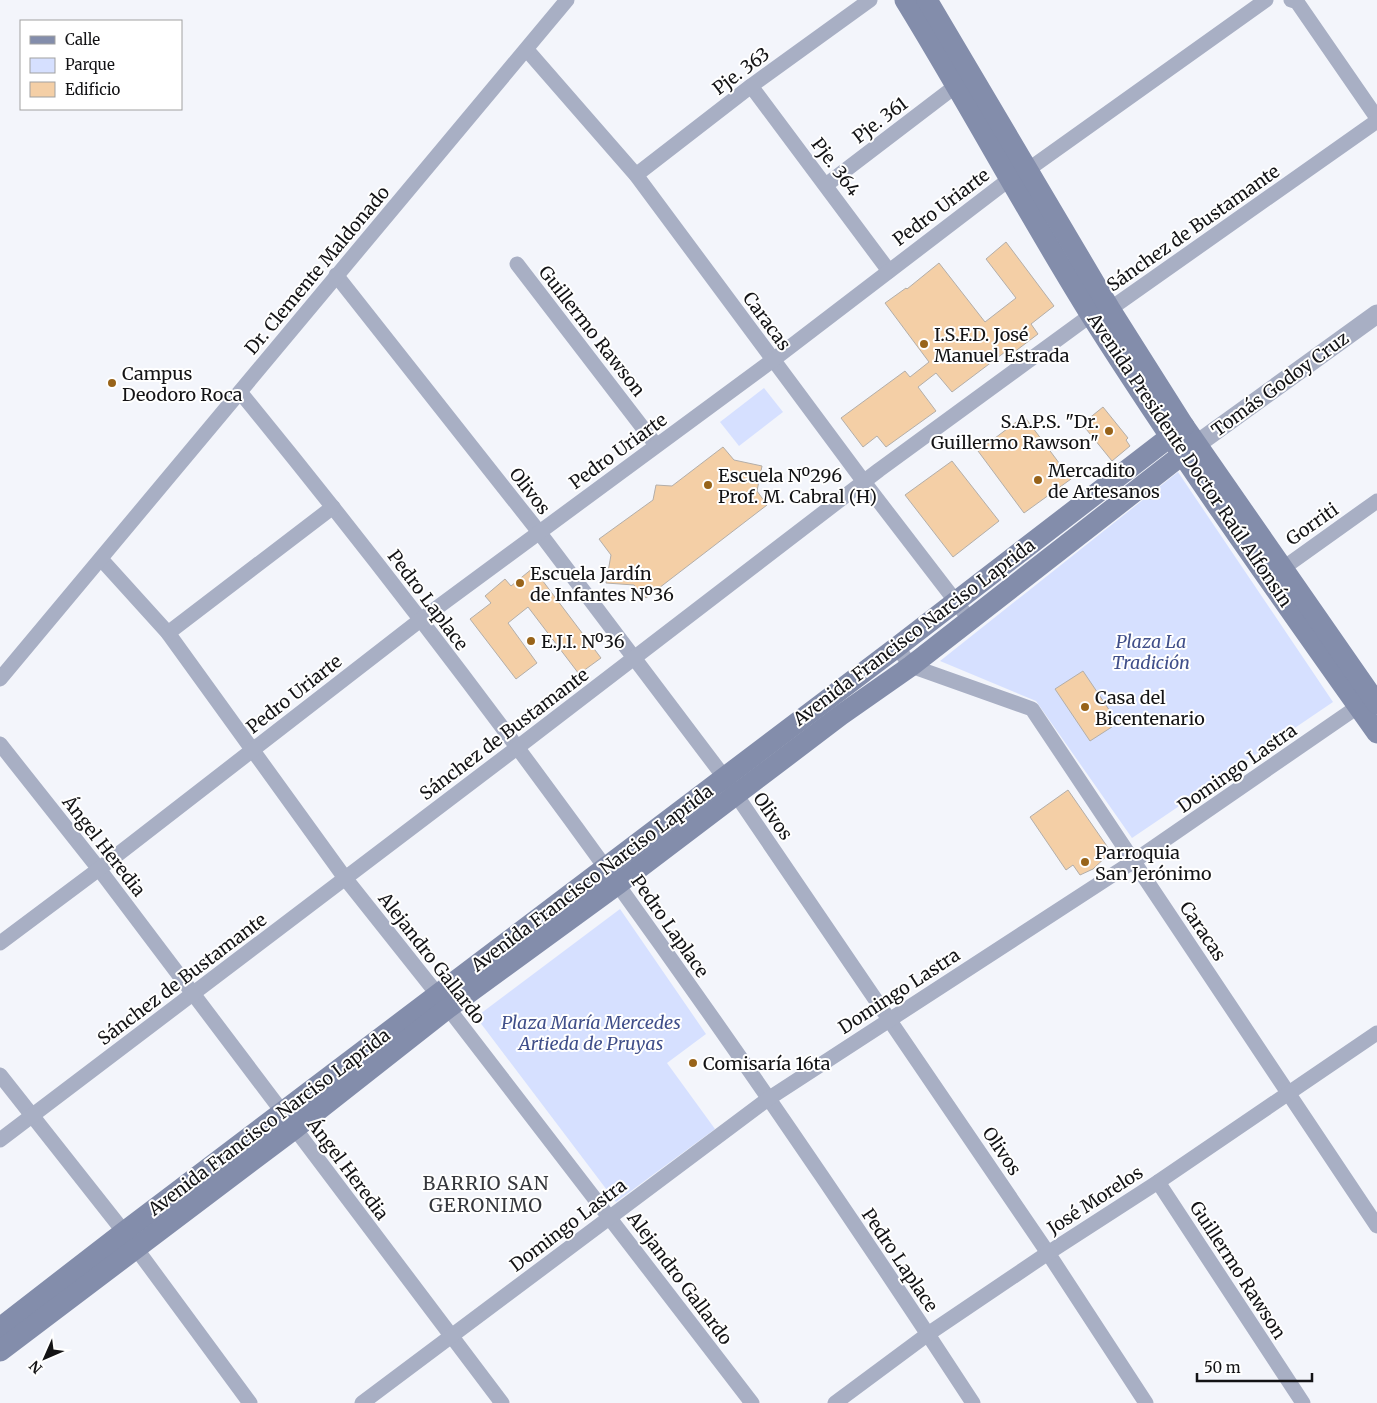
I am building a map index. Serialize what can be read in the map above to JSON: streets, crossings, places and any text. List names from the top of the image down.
{
  "streets": {
    "main road": ["Avenida Presidente Doctor Raúl Alfonsín", "Avenida Francisco Narciso Laprida"],
    "street": [
      "Pje. 363",
      "Pje. 361",
      "Pje. 364",
      "Pedro Uriarte",
      "Sánchez de Bustamante",
      "Dr. Clemente Maldonado",
      "Caracas",
      "Guillermo Rawson",
      "Tomás Godoy Cruz",
      "Olivos",
      "Gorriti",
      "Pedro Laplace",
      "Domingo Lastra",
      "Ángel Heredia",
      "Alejandro Gallardo",
      "José Morelos"
    ]
  },
  "crossings": [
    ["Pje. 363", "Pje. 364"],
    ["Pje. 363", "Caracas"],
    ["Pje. 361", "Pje. 364"],
    ["Pje. 361", "Avenida Presidente Doctor Raúl Alfonsín"],
    ["Pje. 364", "Pedro Uriarte"],
    ["Pedro Uriarte", "Caracas"],
    ["Pedro Uriarte", "Guillermo Rawson"],
    ["Pedro Uriarte", "Avenida Presidente Doctor Raúl Alfonsín"],
    ["Pedro Uriarte", "Olivos"],
    ["Pedro Uriarte", "Pedro Laplace"],
    ["Pedro Uriarte", "Ángel Heredia"],
    ["Pedro Uriarte", "Alejandro Gallardo"],
    ["Sánchez de Bustamante", "Caracas"],
    ["Sánchez de Bustamante", "Avenida Presidente Doctor Raúl Alfonsín"],
    ["Sánchez de Bustamante", "Olivos"],
    ["Sánchez de Bustamante", "Pedro Laplace"],
    ["Sánchez de Bustamante", "Ángel Heredia"],
    ["Sánchez de Bustamante", "Alejandro Gallardo"],
    ["Dr. Clemente Maldonado", "Caracas"],
    ["Dr. Clemente Maldonado", "Olivos"],
    ["Dr. Clemente Maldonado", "Pedro Laplace"],
    ["Dr. Clemente Maldonado", "Alejandro Gallardo"],
    ["Caracas", "Avenida Francisco Narciso Laprida"],
    ["Caracas", "Domingo Lastra"],
    ["Caracas", "José Morelos"],
    ["Guillermo Rawson", "José Morelos"],
    ["Tomás Godoy Cruz", "Avenida Presidente Doctor Raúl Alfonsín"],
    ["Tomás Godoy Cruz", "Avenida Francisco Narciso Laprida"],
    ["Avenida Presidente Doctor Raúl Alfonsín", "Gorriti"],
    ["Avenida Presidente Doctor Raúl Alfonsín", "Avenida Francisco Narciso Laprida"],
    ["Avenida Presidente Doctor Raúl Alfonsín", "Domingo Lastra"],
    ["Olivos", "Avenida Francisco Narciso Laprida"],
    ["Olivos", "Domingo Lastra"],
    ["Olivos", "José Morelos"],
    ["Pedro Laplace", "Avenida Francisco Narciso Laprida"],
    ["Pedro Laplace", "Domingo Lastra"],
    ["Pedro Laplace", "José Morelos"],
    ["Avenida Francisco Narciso Laprida", "Ángel Heredia"],
    ["Avenida Francisco Narciso Laprida", "Alejandro Gallardo"],
    ["Domingo Lastra", "Ángel Heredia"],
    ["Domingo Lastra", "Alejandro Gallardo"]
  ],
  "districts": ["BARRIO SAN GERONIMO"],
  "parks": ["Plaza La Tradición", "Plaza María Mercedes Artieda de Pruyas"],
  "places": [
    "I.S.F.D. José Manuel Estrada",
    "Campus Deodoro Roca",
    "S.A.P.S. \"Dr. Guillermo Rawson\"",
    "Mercadito de Artesanos",
    "Escuela Nº296 Prof. M. Cabral (H)",
    "Escuela Jardín de Infantes Nº36",
    "E.J.I. Nº36",
    "Casa del Bicentenario",
    "Parroquia San Jerónimo",
    "Comisaría 16ta"
  ],
  "legend": ["Calle", "Parque", "Edificio"],
  "scale_bar": "50 m",
  "north": "bottom left"
}
